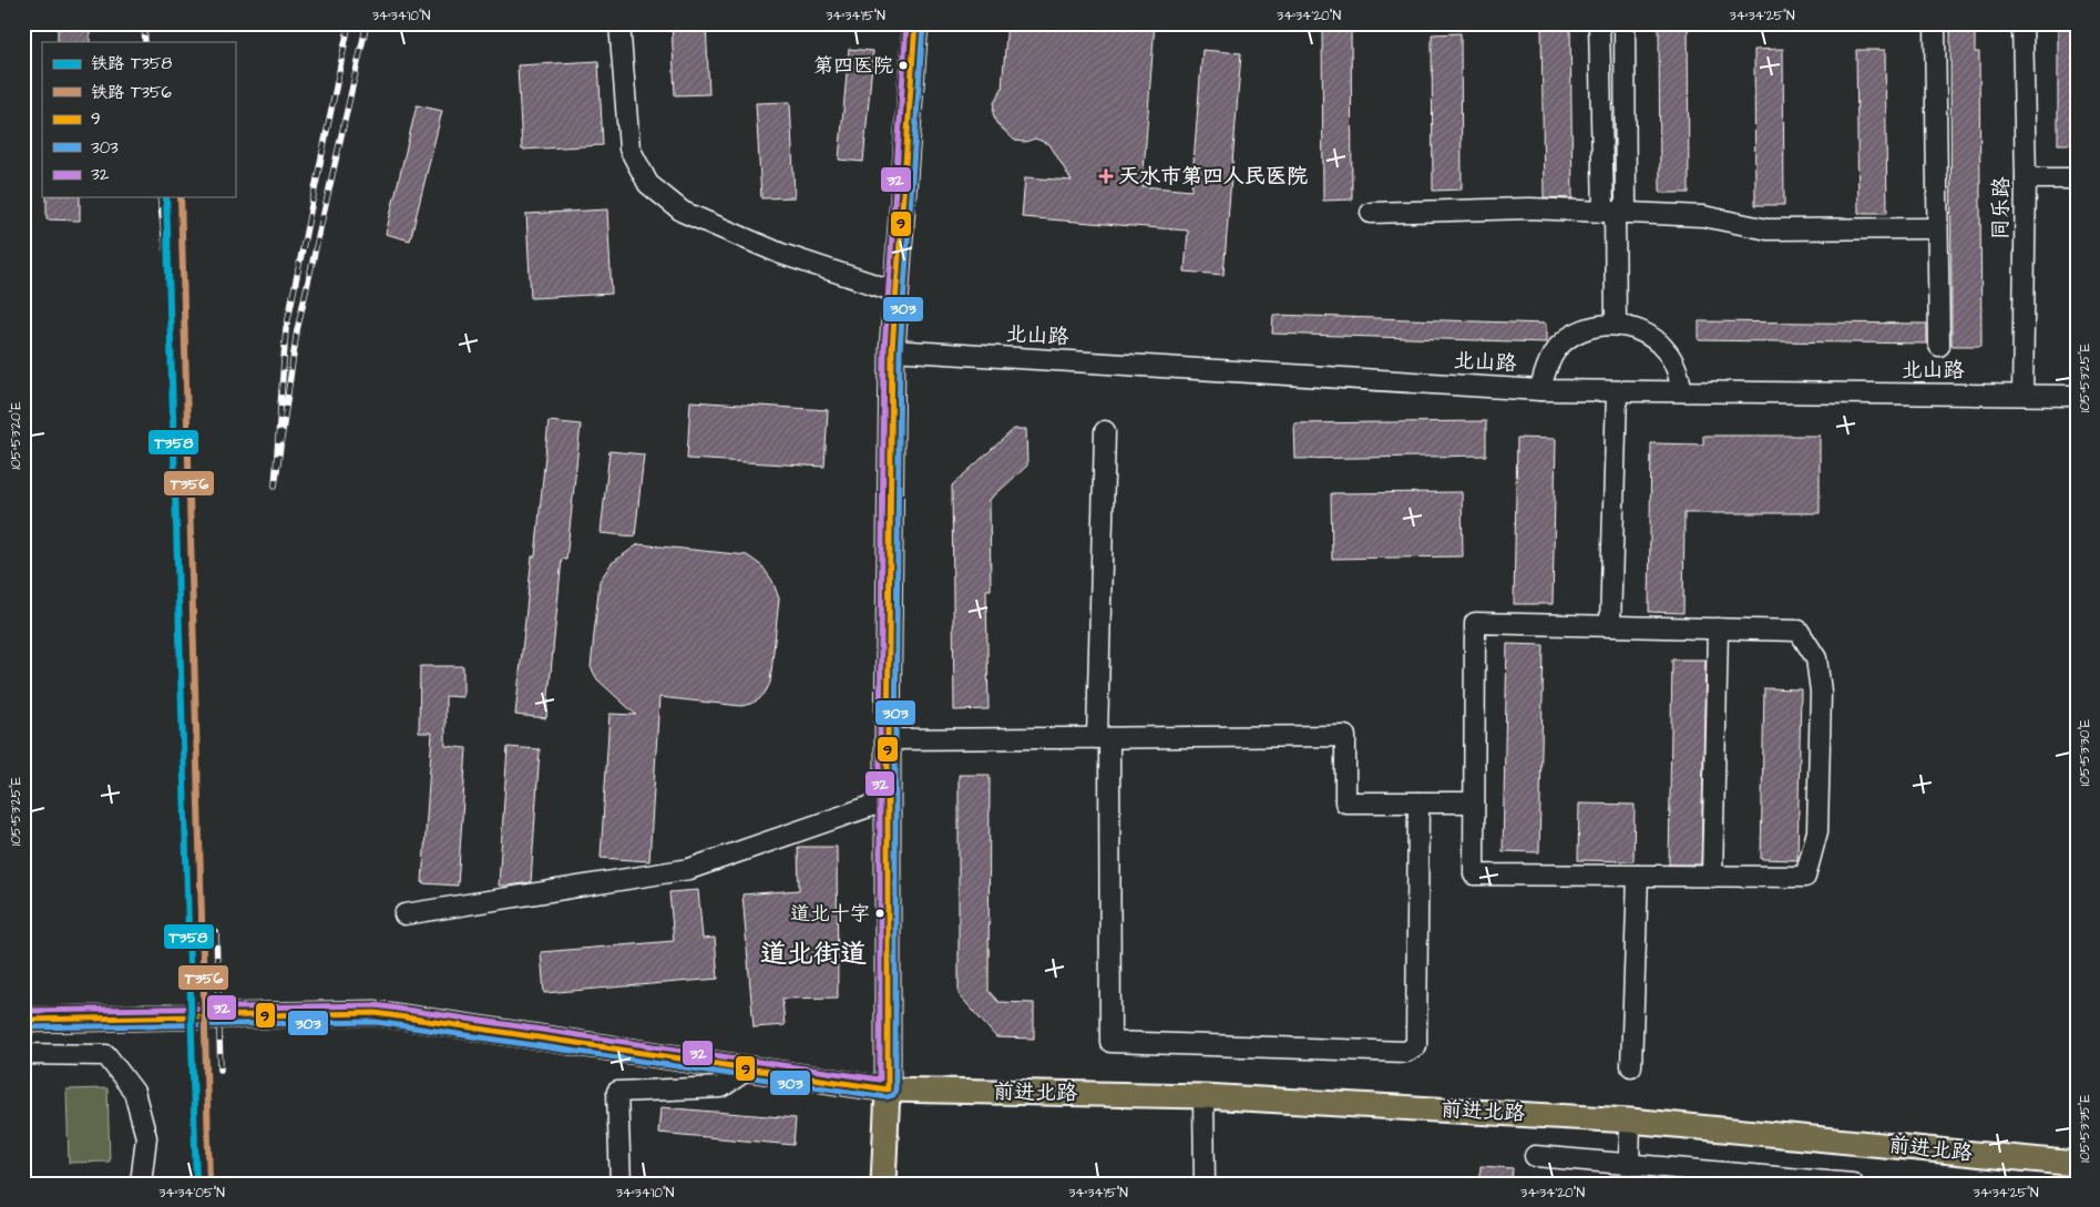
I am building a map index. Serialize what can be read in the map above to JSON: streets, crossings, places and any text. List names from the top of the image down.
{
  "streets": {
    "main road": ["前进北路"],
    "street": ["同乐路", "北山路"]
  },
  "crossings": [
    ["同乐路", "北山路"]
  ],
  "districts": ["道北街道"],
  "places": {
    "other": ["第四医院", "道北十字"],
    "health": ["天水市第四人民医院"]
  },
  "lines": [
    "transit line 9",
    "transit line 32",
    "transit line 303",
    "rail line T358",
    "rail line T356"
  ],
  "legend": [
    "铁路 T358",
    "铁路 T356",
    "9",
    "303",
    "32"
  ],
  "coordinates": [
    "34°34'10\"N",
    "34°34'15\"N",
    "34°34'20\"N",
    "34°34'25\"N",
    "105°53'25\"E",
    "105°53'20\"E",
    "105°53'30\"E",
    "105°53'35\"E",
    "34°34'05\"N"
  ]
}
